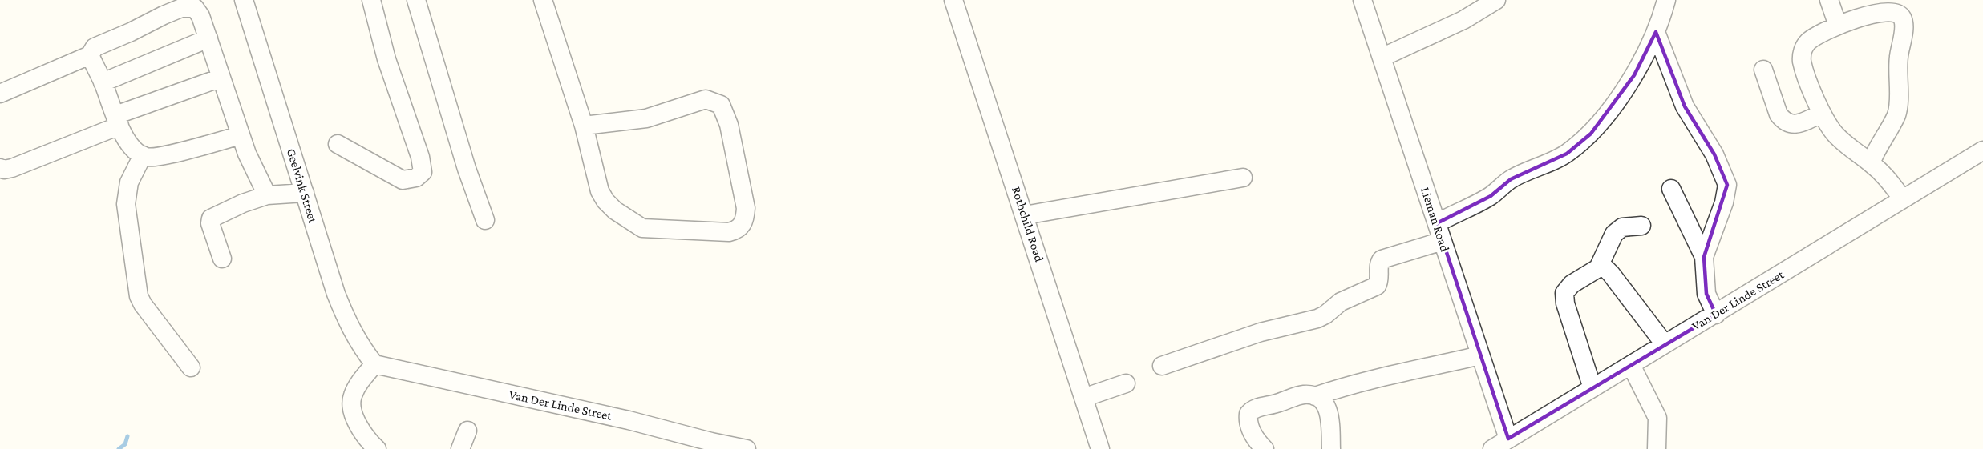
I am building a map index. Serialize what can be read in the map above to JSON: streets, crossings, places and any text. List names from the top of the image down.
{
  "streets": {
    "street": [
      "Geelvink Street",
      "Lieman Road",
      "Rothchild Road",
      "Van Der Linde Street"
    ]
  },
  "crossings": [
    ["Geelvink Street", "Van Der Linde Street"],
    ["Lieman Road", "Van Der Linde Street"]
  ]
}
